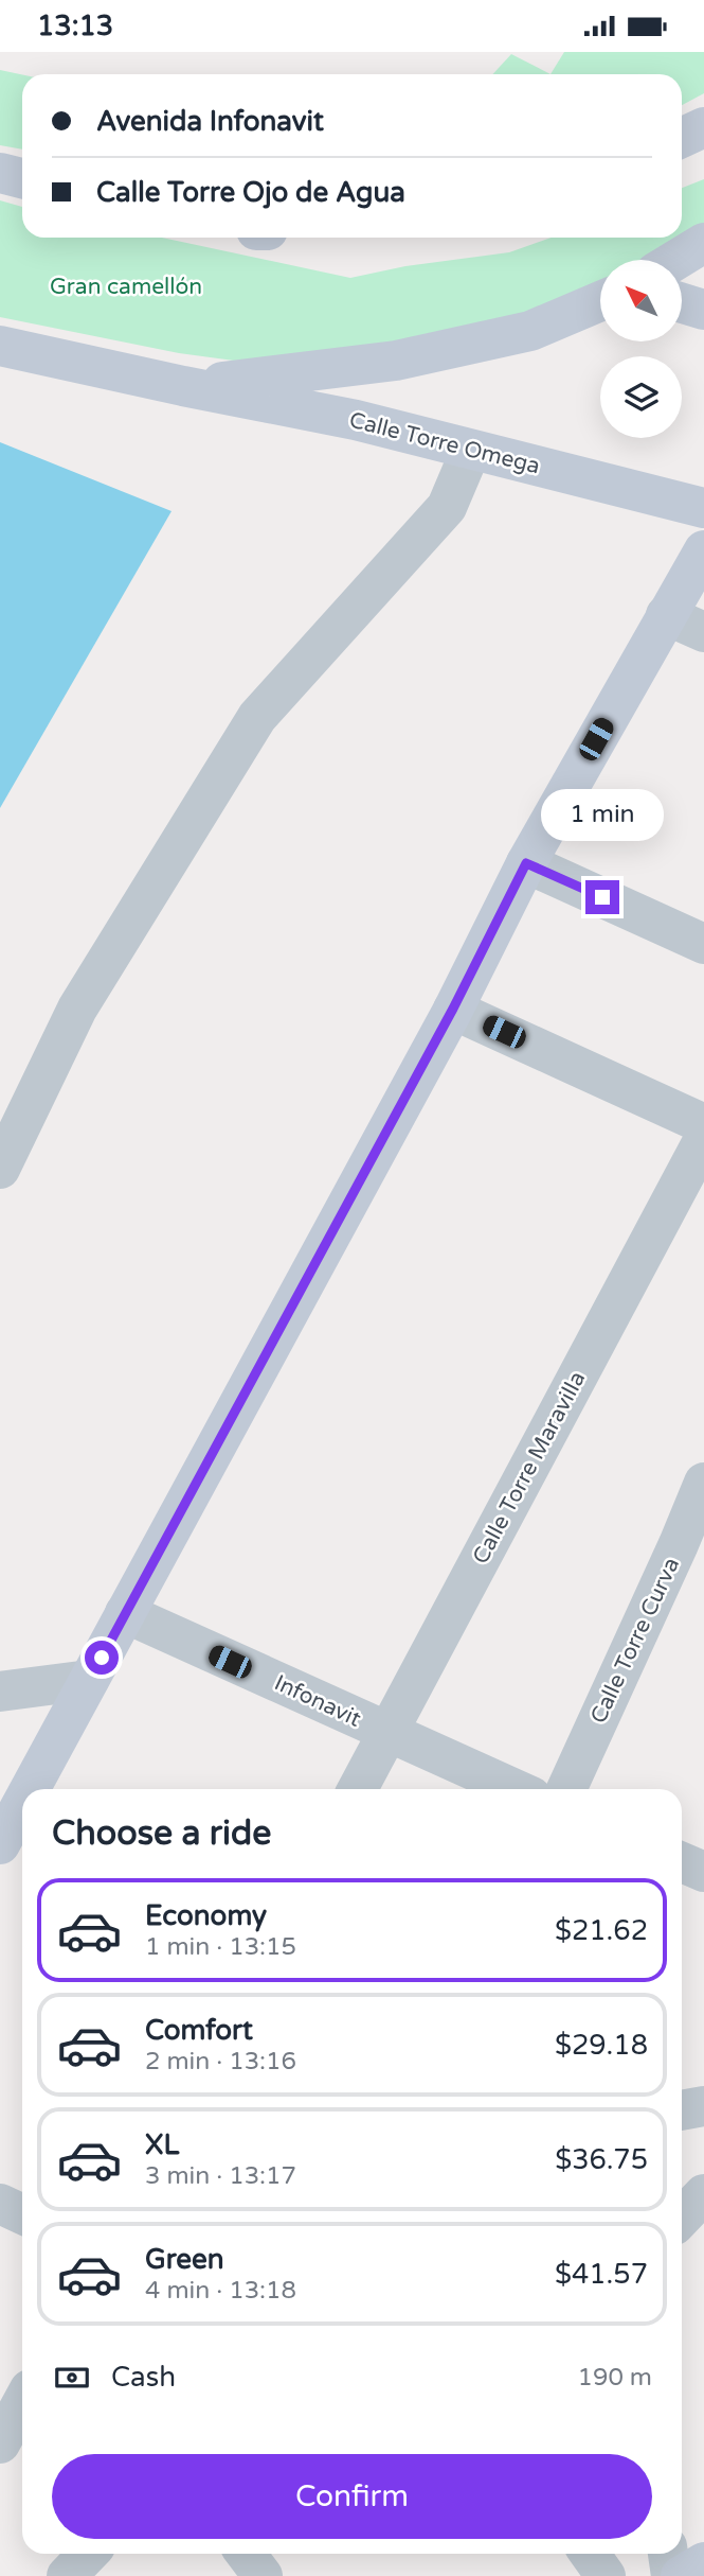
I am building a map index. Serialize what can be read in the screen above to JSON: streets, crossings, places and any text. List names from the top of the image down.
{
  "streets": {
    "main road": ["Calle Torre Omega"],
    "street": ["Calle Torre Maravilla", "Calle Torre Curva", "Infonavit"]
  },
  "crossings": [
    ["Calle Torre Maravilla", "Infonavit"]
  ],
  "parks": ["Gran camellón"],
  "north": "top left",
  "page": {
    "status": "13:13",
    "banner": ["Avenida Infonavit", "Calle Torre Ojo de Agua"],
    "bubble": "1 min",
    "heading": "Choose a ride",
    "list": [
      {
        "name": "Economy",
        "note": "1 min · 13:15",
        "value": "$21.62"
      },
      {
        "name": "Comfort",
        "note": "2 min · 13:16",
        "value": "$29.18"
      },
      {
        "name": "XL",
        "note": "3 min · 13:17",
        "value": "$36.75"
      },
      {
        "name": "Green",
        "note": "4 min · 13:18",
        "value": "$41.57"
      }
    ],
    "pay": ["Cash", "190 m"],
    "buttons": "Confirm"
  }
}
